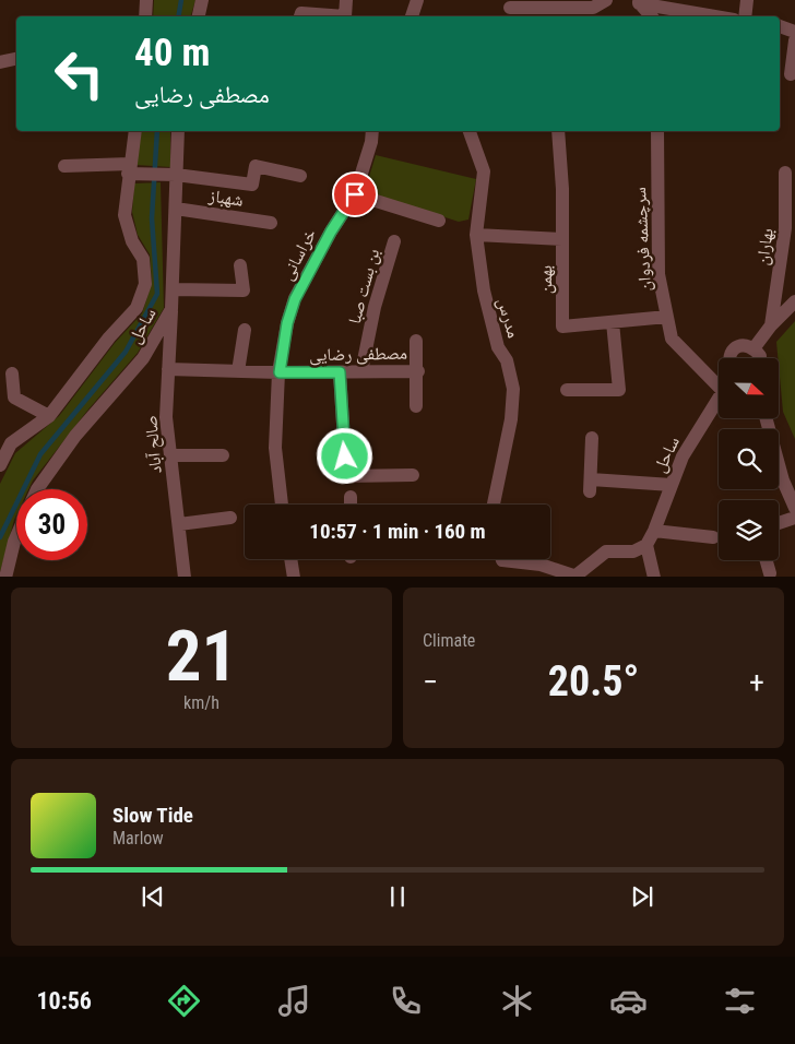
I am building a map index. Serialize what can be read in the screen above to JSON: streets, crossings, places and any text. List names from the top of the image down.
{
  "streets": {
    "street": [
      "شهباز",
      "سرچشمه فردوان",
      "بهاران",
      "خراسانی",
      "بهمن",
      "بن بست صبا",
      "مدرس",
      "ساحل",
      "مصطفی رضایی",
      "صالح آباد"
    ]
  },
  "crossings": [
    ["شهباز", "ساحل"],
    ["سرچشمه فردوان", "بهمن"],
    ["خراسانی", "مصطفی رضایی"],
    ["بن بست صبا", "مصطفی رضایی"],
    ["ساحل", "صالح آباد"],
    ["مصطفی رضایی", "صالح آباد"]
  ],
  "north": "right",
  "page": {
    "turn": ["40 m", "مصطفی رضایی"],
    "limit": "30",
    "trip": "10:57 · 1 min · 160 m",
    "tile": [
      ["21", "km/h"],
      "Climate"
    ],
    "heat": ["−", "20.5°", "+"],
    "song": ["Slow Tide", "Marlow"],
    "tabs": "10:56"
  }
}
